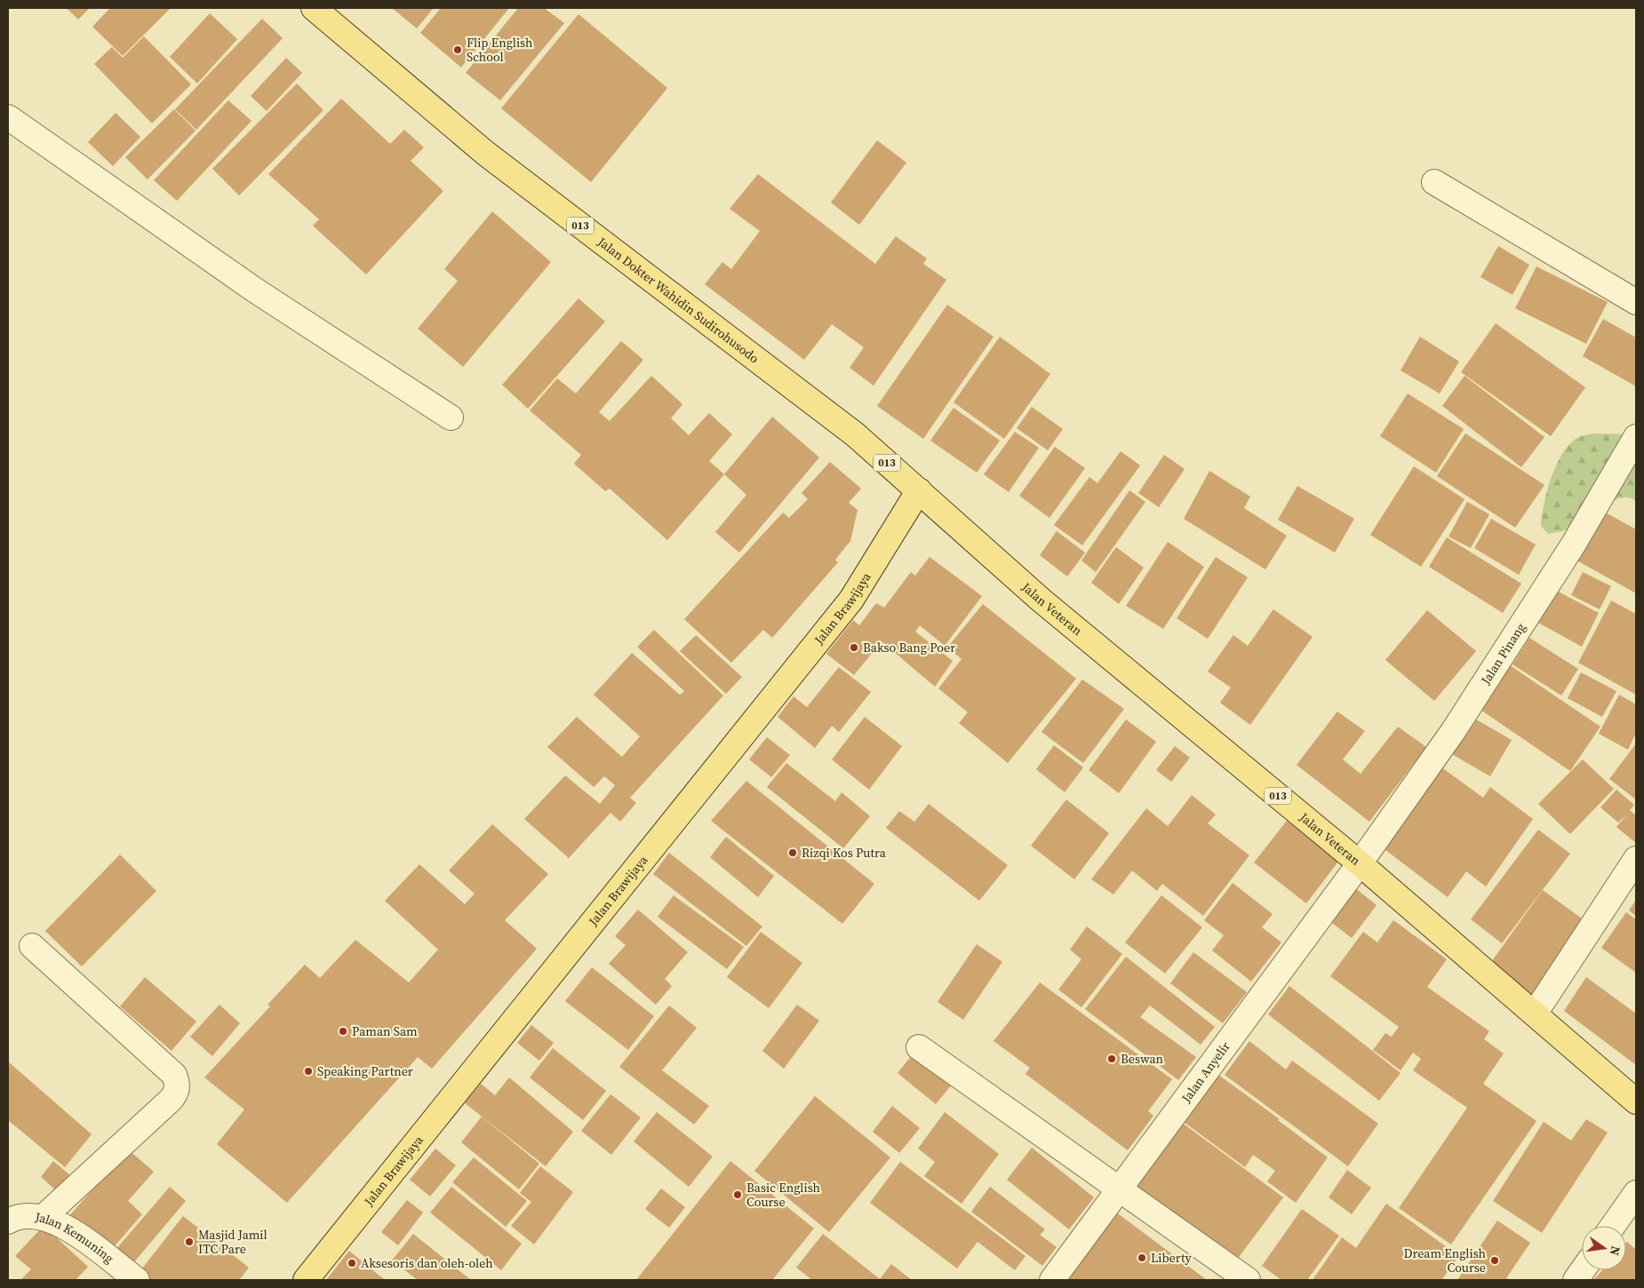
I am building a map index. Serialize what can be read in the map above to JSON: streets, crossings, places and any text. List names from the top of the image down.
{
  "streets": {
    "main road": [
      "013",
      "Jalan Dokter Wahidin Sudirohusodo",
      "Jalan Brawijaya",
      "Jalan Veteran"
    ],
    "street": ["Jalan Pinang", "Jalan Anyelir", "Jalan Kemuning"]
  },
  "crossings": [
    ["Jalan Dokter Wahidin Sudirohusodo", "Jalan Brawijaya"],
    ["Jalan Dokter Wahidin Sudirohusodo", "Jalan Veteran"],
    ["Jalan Brawijaya", "Jalan Veteran"],
    ["Jalan Veteran", "Jalan Pinang"],
    ["Jalan Veteran", "Jalan Anyelir"],
    ["Jalan Pinang", "Jalan Anyelir"]
  ],
  "places": [
    "Flip English School",
    "Bakso Bang Poer",
    "Rizqi Kos Putra",
    "Paman Sam",
    "Beswan",
    "Speaking Partner",
    "Basic English Course",
    "Masjid Jamil ITC Pare",
    "Liberty",
    "Dream English Course",
    "Aksesoris dan oleh-oleh"
  ],
  "north": "right"
}
